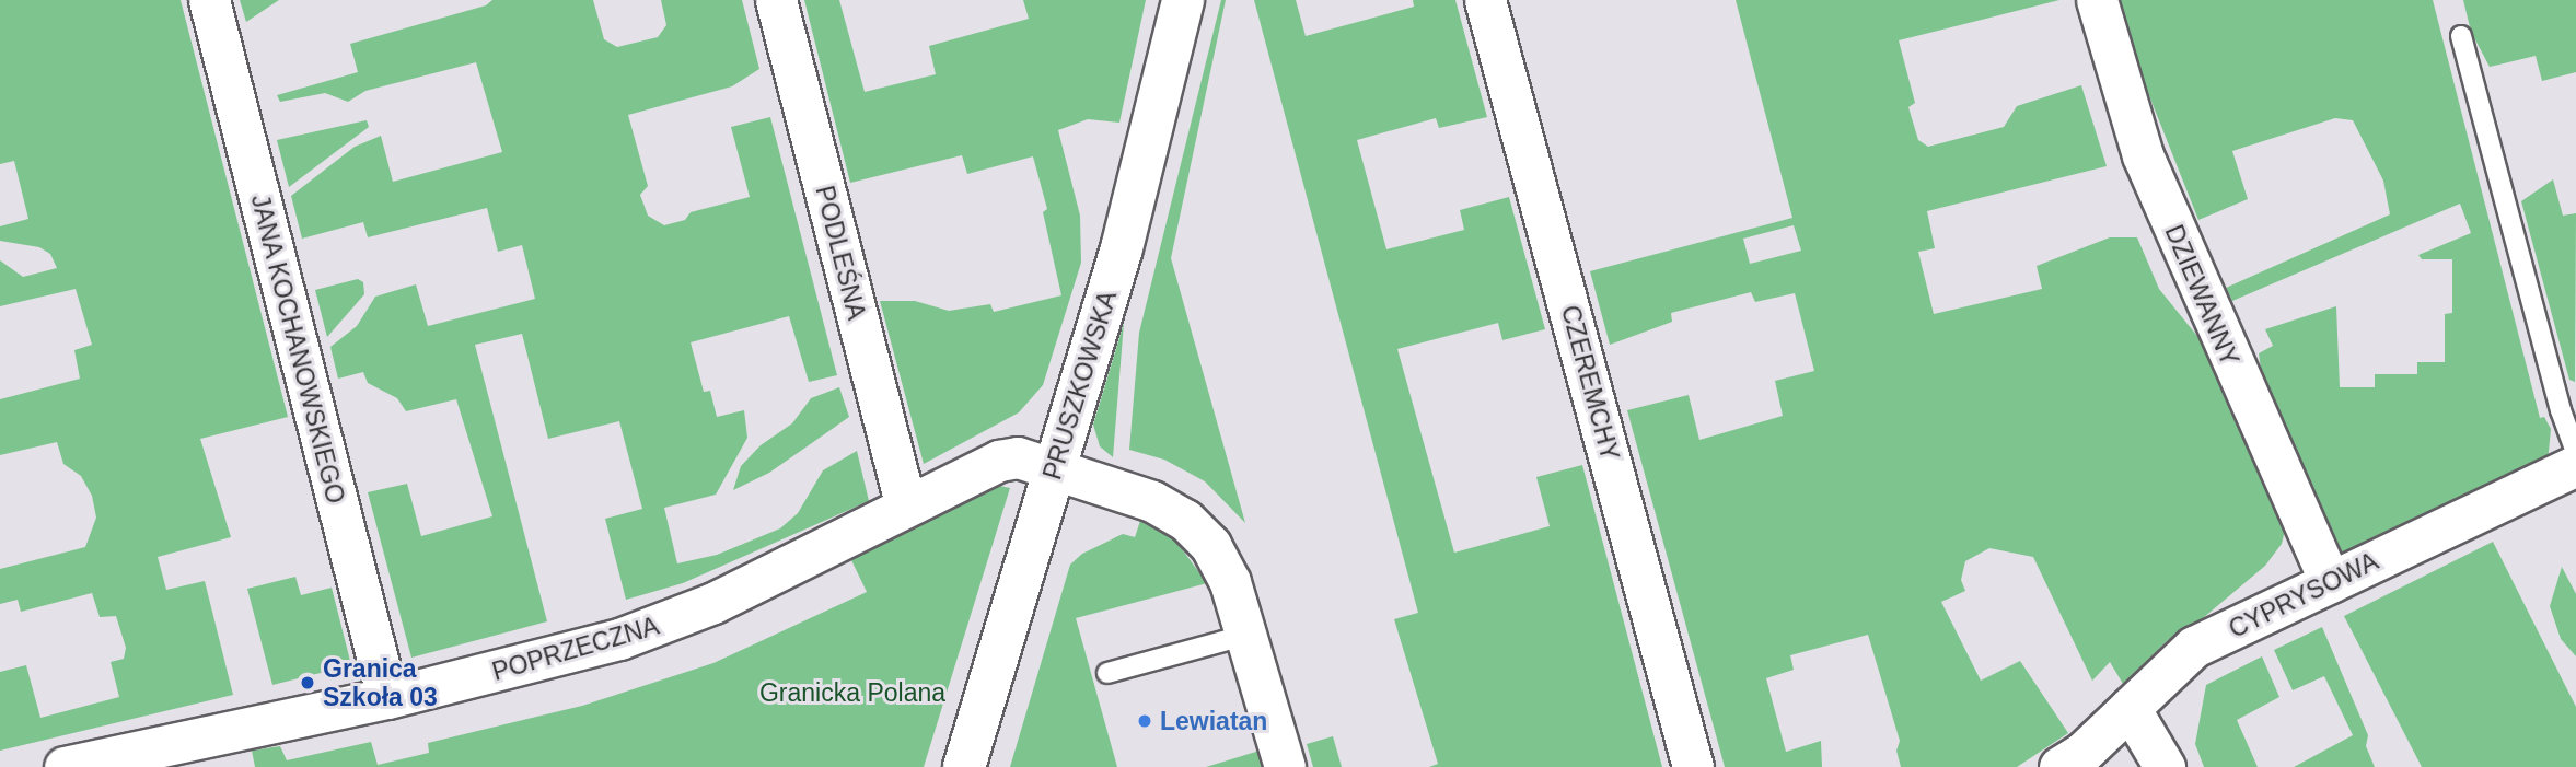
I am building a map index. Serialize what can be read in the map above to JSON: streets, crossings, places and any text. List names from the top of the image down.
{
  "streets": {
    "street": [
      "PODLEŚNA",
      "DZIEWANNY",
      "JANA KOCHANOWSKIEGO",
      "CZEREMCHY",
      "PRUSZKOWSKA",
      "CYPRYSOWA",
      "POPRZECZNA"
    ]
  },
  "crossings": [
    ["PODLEŚNA", "POPRZECZNA"],
    ["DZIEWANNY", "CYPRYSOWA"],
    ["JANA KOCHANOWSKIEGO", "POPRZECZNA"],
    ["PRUSZKOWSKA", "POPRZECZNA"]
  ],
  "parks": ["Granicka Polana"],
  "places": ["Granica Szkoła 03", "Lewiatan"]
}
